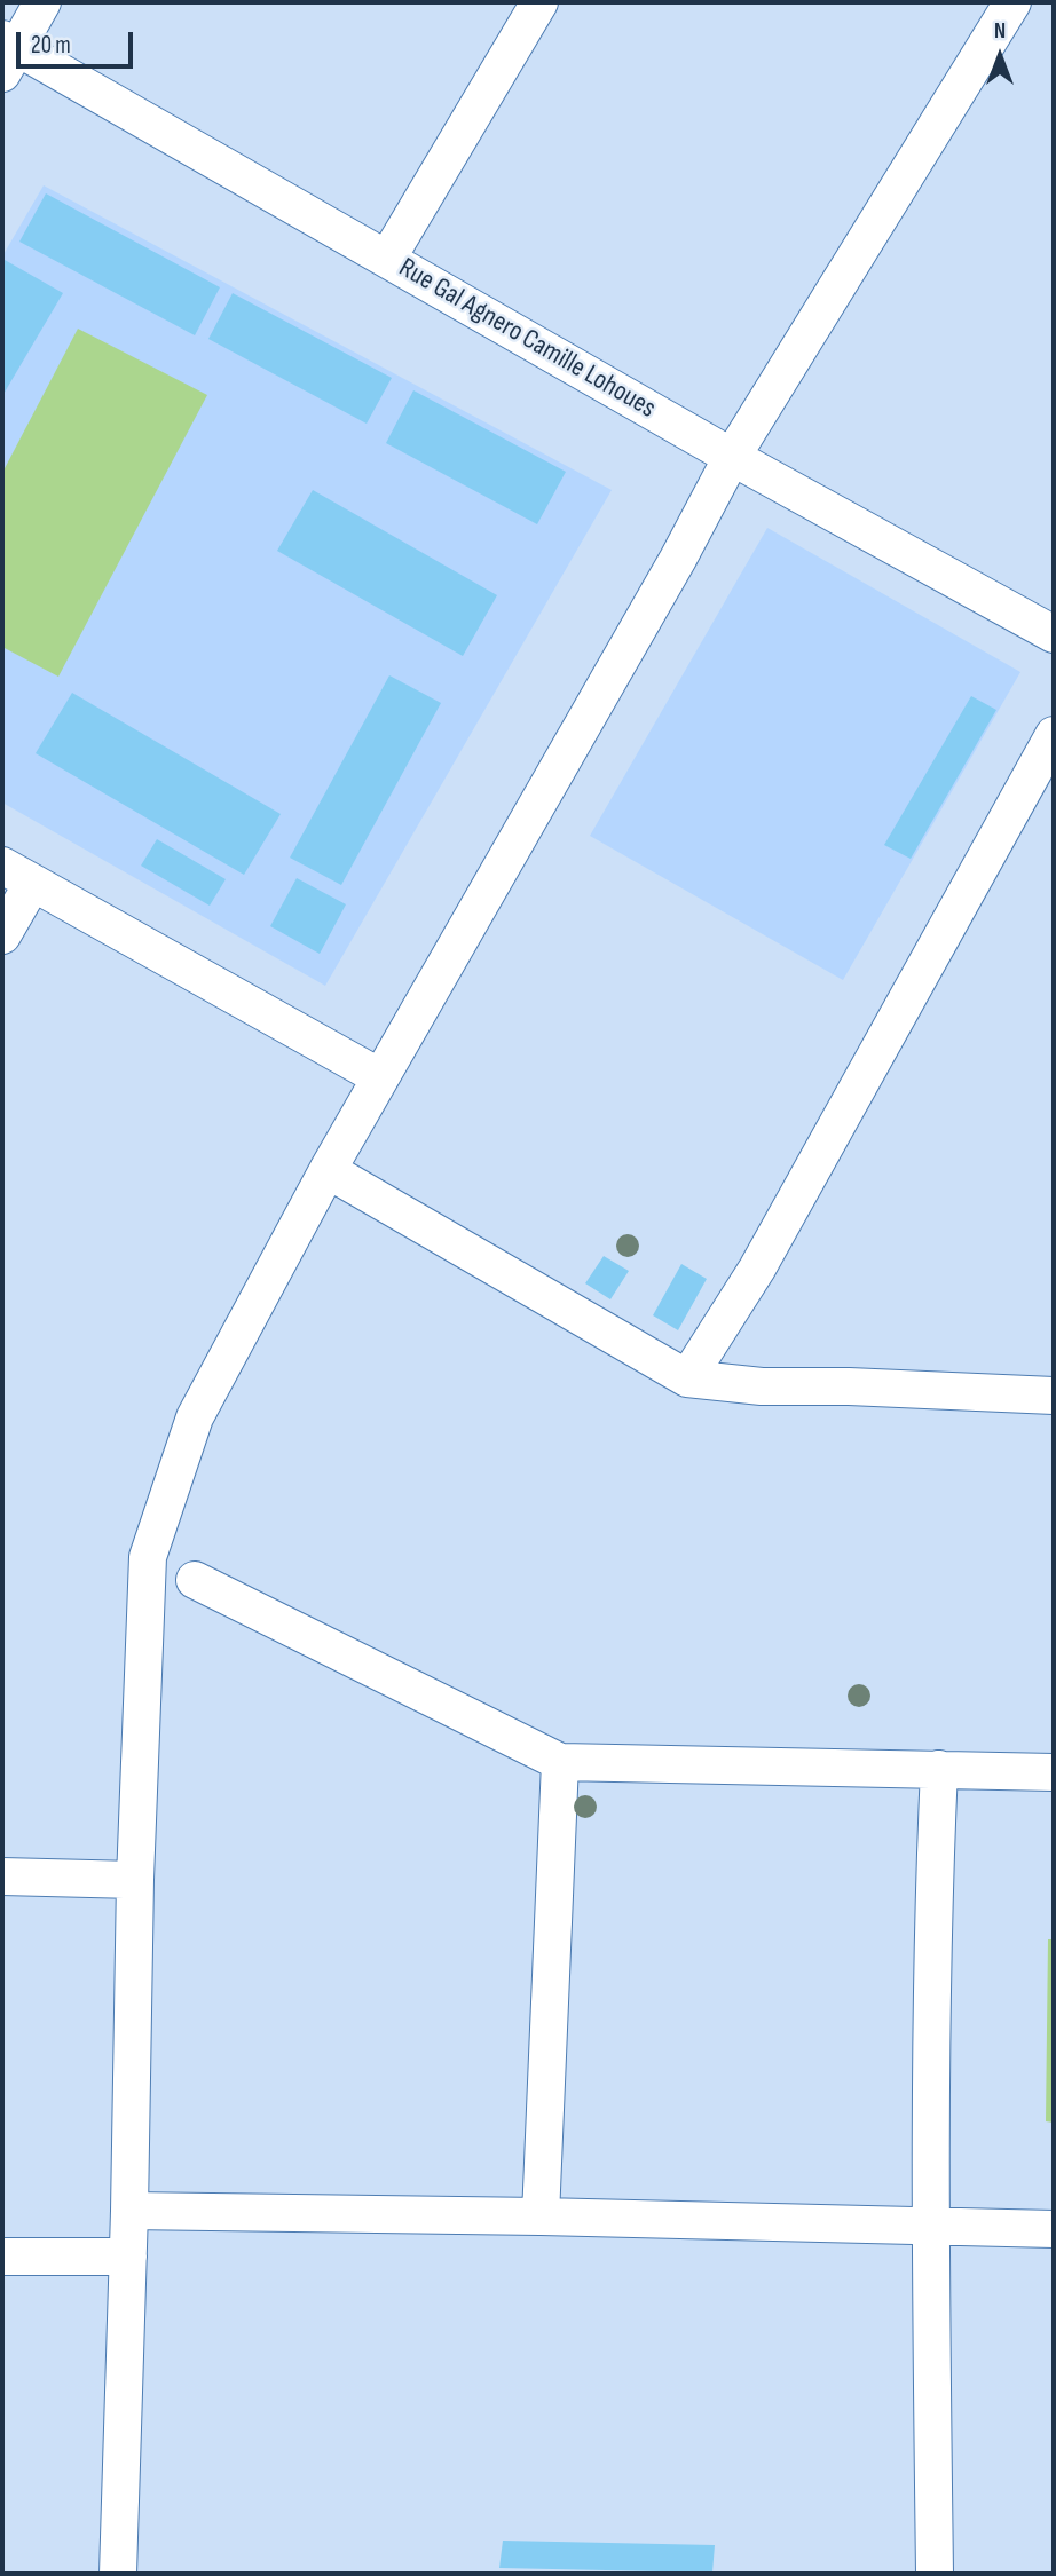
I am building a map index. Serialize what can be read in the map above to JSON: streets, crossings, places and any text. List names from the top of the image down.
{
  "streets": {
    "street": ["Rue Gal Agnero Camille Lohoues"]
  },
  "scale_bar": "20 m",
  "north": "top"
}
